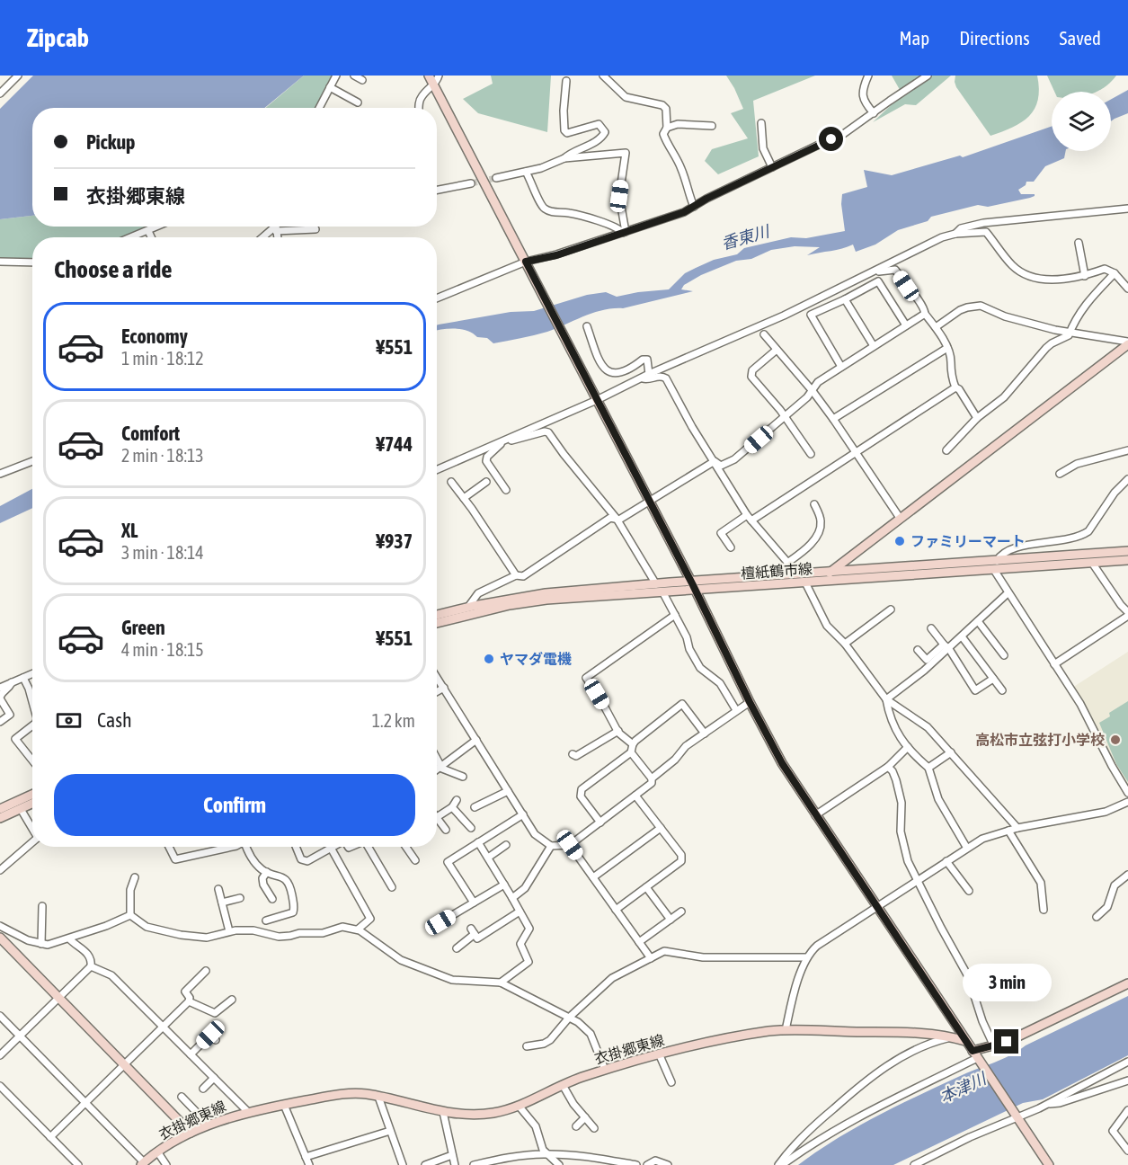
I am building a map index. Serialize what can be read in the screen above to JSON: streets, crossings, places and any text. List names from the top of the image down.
{
  "streets": {
    "main road": ["檀紙鶴市線", "衣掛郷東線"]
  },
  "water": ["香東川", "本津川"],
  "places": ["ファミリーマート", "ヤマダ電機", "高松市立弦打小学校"],
  "page": {
    "header": "Zipcab",
    "nav": ["Map", "Directions", "Saved"],
    "banner": ["Pickup", "衣掛郷東線"],
    "heading": "Choose a ride",
    "list": [
      {
        "name": "Economy",
        "note": "1 min · 18:12",
        "value": "¥551"
      },
      {
        "name": "Comfort",
        "note": "2 min · 18:13",
        "value": "¥744"
      },
      {
        "name": "XL",
        "note": "3 min · 18:14",
        "value": "¥937"
      },
      {
        "name": "Green",
        "note": "4 min · 18:15",
        "value": "¥551"
      }
    ],
    "pay": ["Cash", "1.2 km"],
    "buttons": "Confirm",
    "bubble": "3 min"
  }
}
